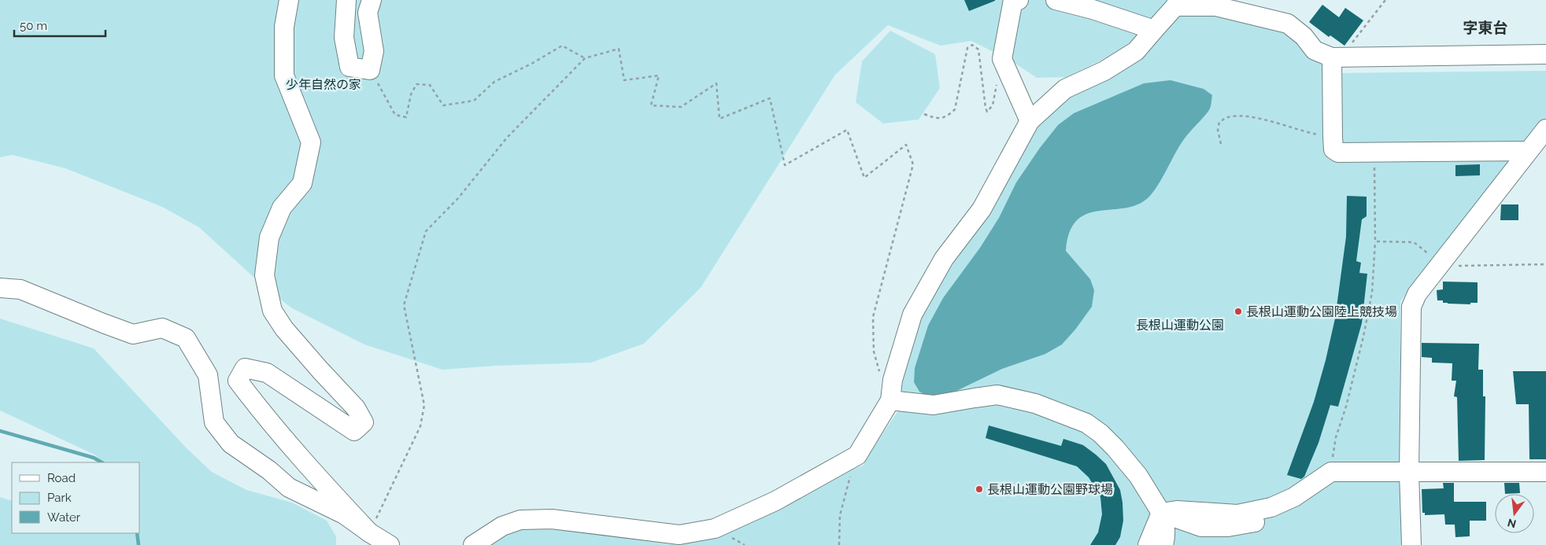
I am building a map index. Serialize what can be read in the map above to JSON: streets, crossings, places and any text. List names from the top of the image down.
{
  "districts": ["字東台"],
  "parks": ["少年自然の家", "長根山運動公園"],
  "places": ["長根山運動公園陸上競技場", "長根山運動公園野球場"],
  "legend": ["Road", "Park", "Water"],
  "scale_bar": "50 m",
  "north": "bottom"
}
